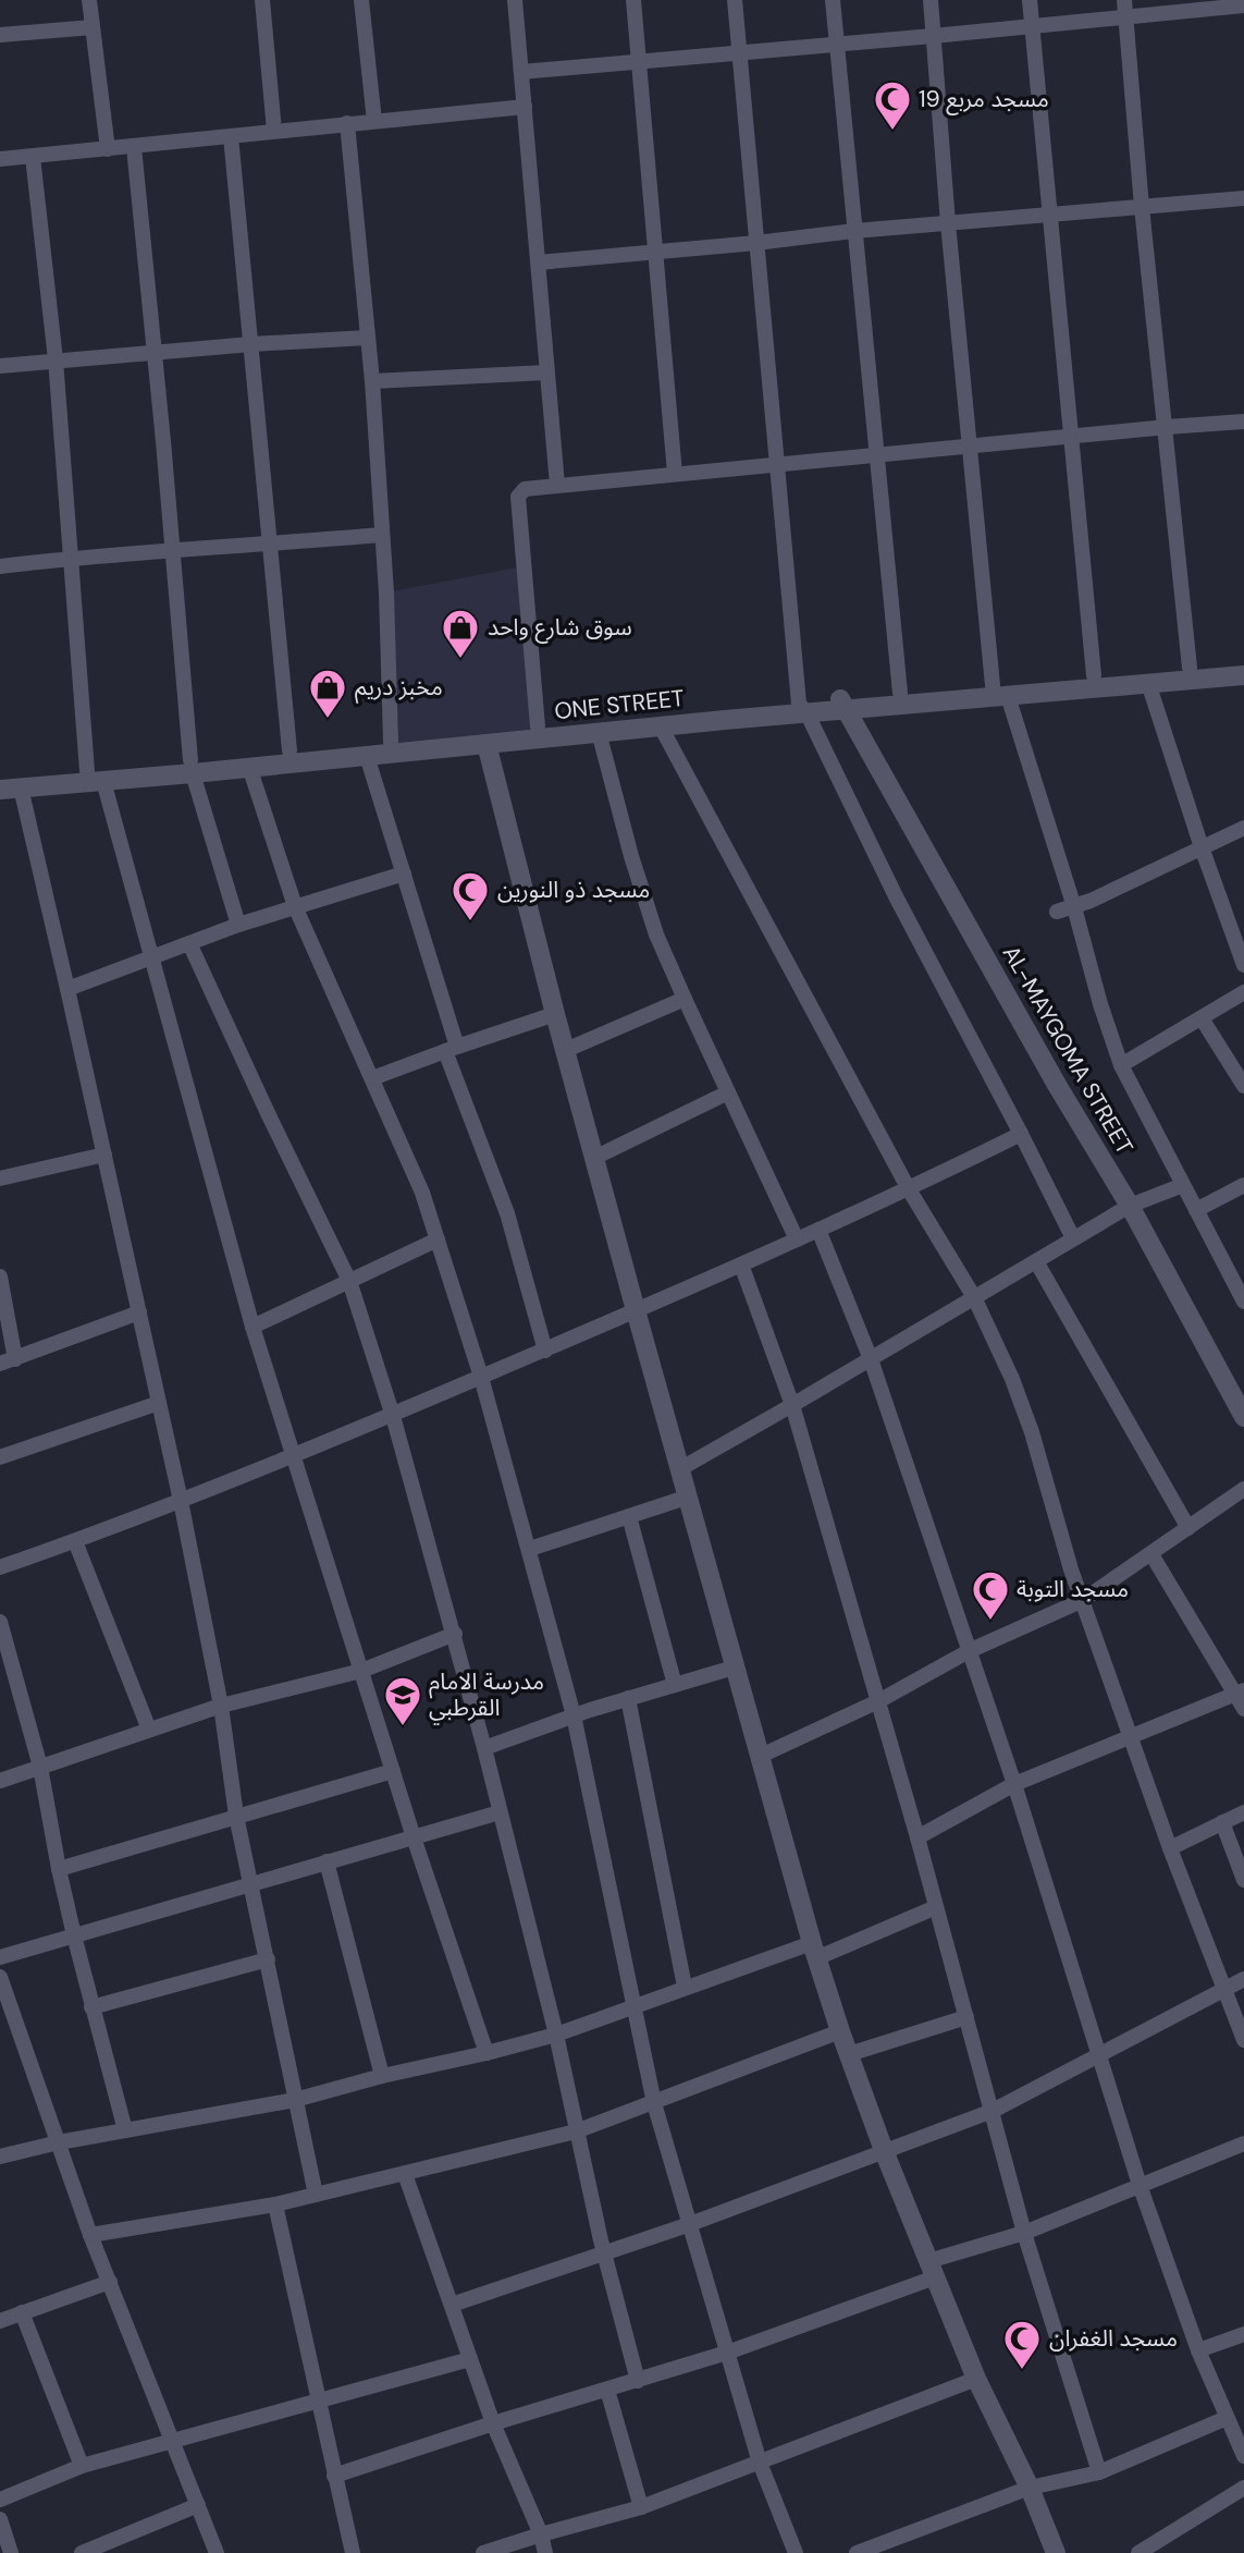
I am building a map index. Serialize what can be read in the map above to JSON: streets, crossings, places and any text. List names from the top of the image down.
{
  "streets": {
    "street": ["ONE STREET", "AL-MAYGOMA STREET"]
  },
  "crossings": [
    ["ONE STREET", "AL-MAYGOMA STREET"]
  ],
  "places": {
    "mosque": [
      "مسجد مربع 19",
      "مسجد ذو النورين",
      "مسجد التوبة",
      "مسجد الغفران"
    ],
    "shop": ["سوق شارع واحد", "مخبز دريم"],
    "school or university": ["مدرسة الامام القرطبي"]
  }
}
